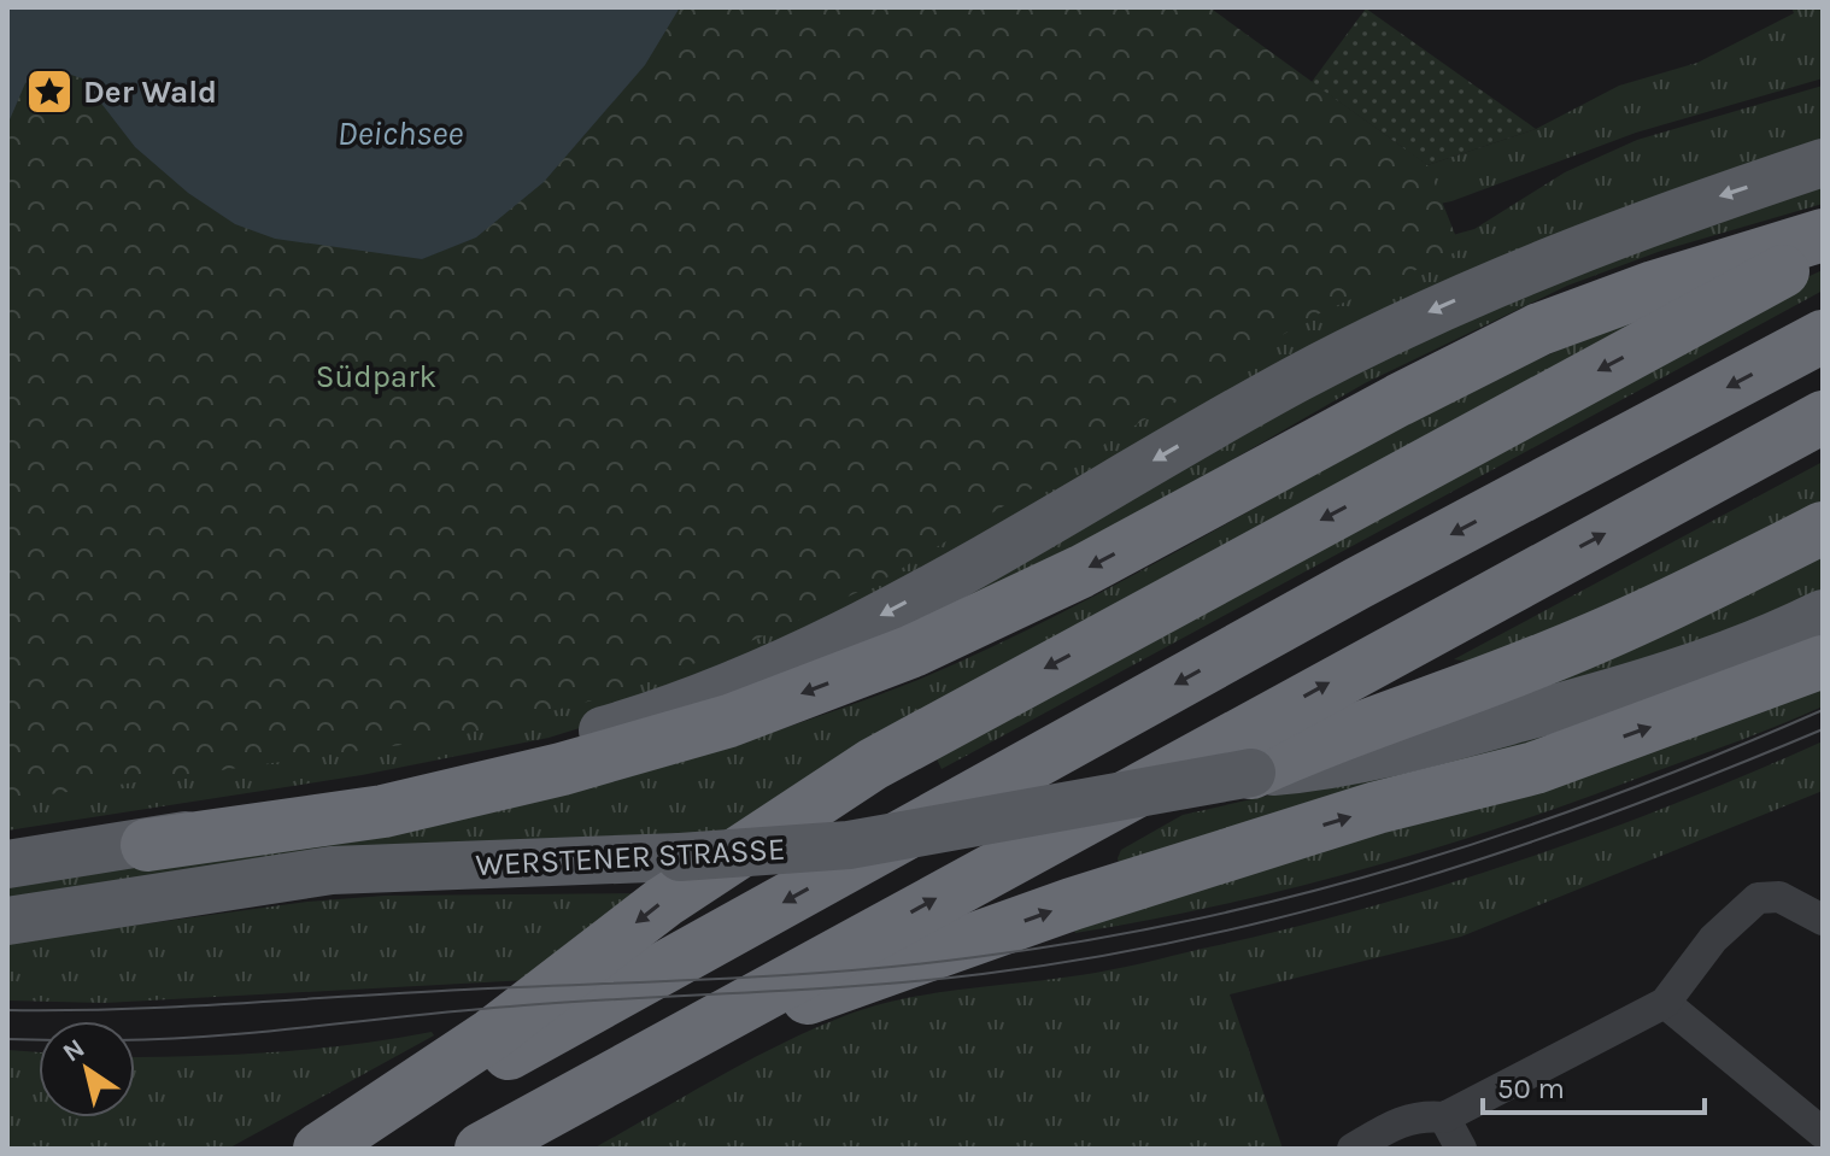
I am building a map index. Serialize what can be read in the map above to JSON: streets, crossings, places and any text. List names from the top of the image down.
{
  "streets": {
    "main road": ["WERSTENER STRASSE"]
  },
  "water": ["Deichsee"],
  "parks": ["Südpark"],
  "places": {
    "place": ["Der Wald"]
  },
  "scale_bar": "50 m",
  "north": "top left"
}
